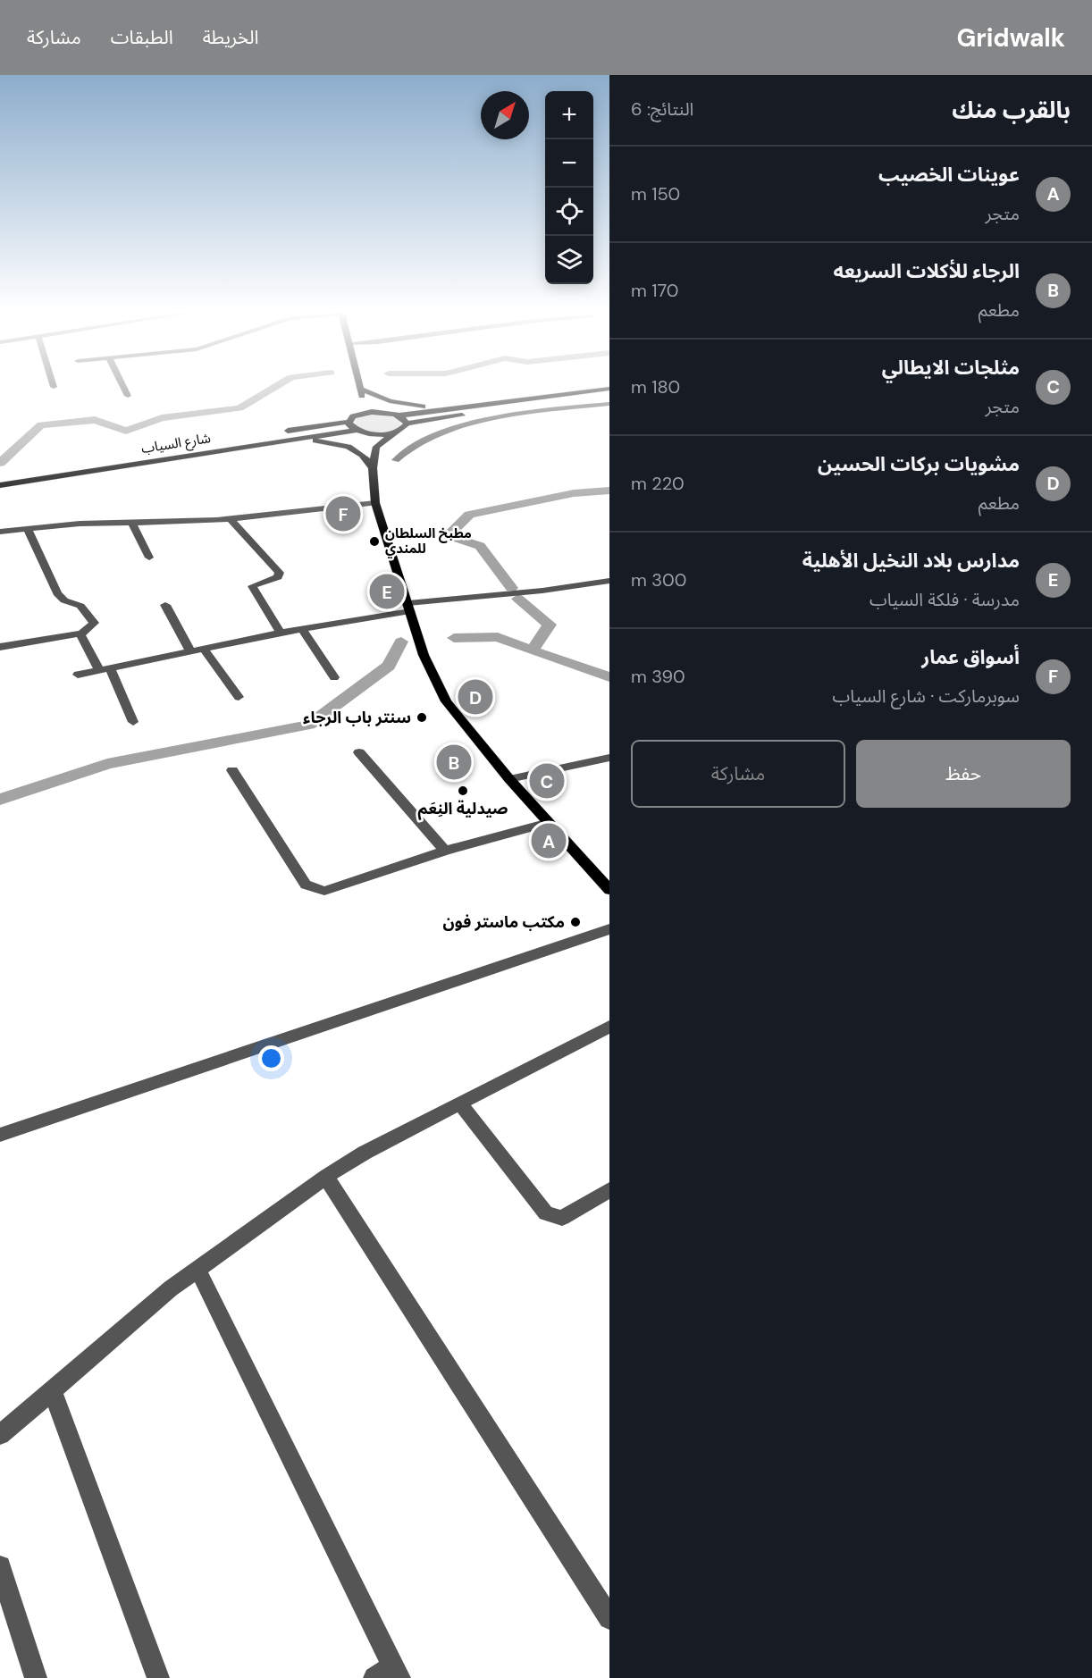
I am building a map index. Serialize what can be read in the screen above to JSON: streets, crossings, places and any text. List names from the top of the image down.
{
  "streets": {
    "main road": ["شارع السياب"]
  },
  "places": [
    "مطبخ السلطان للمندي",
    "سنتر باب الرجاء",
    "صيدلية النِعَم",
    "مكتب ماستر فون"
  ],
  "north": "top right",
  "page": {
    "header": "Gridwalk",
    "nav": ["الخريطة", "الطبقات", "مشاركة"],
    "heading": ["بالقرب منك", "النتائج: 6"],
    "map_buttons": ["+", "−"],
    "list": [
      {
        "mark": "A",
        "name": "عوينات الخصيب",
        "note": "متجر",
        "value": "150 m"
      },
      {
        "mark": "B",
        "name": "الرجاء للأكلات السريعه",
        "note": "مطعم",
        "value": "170 m"
      },
      {
        "mark": "C",
        "name": "مثلجات الايطالي",
        "note": "متجر",
        "value": "180 m"
      },
      {
        "mark": "D",
        "name": "مشويات بركات الحسين",
        "note": "مطعم",
        "value": "220 m"
      },
      {
        "mark": "E",
        "name": "مدارس بلاد النخيل الأهلية",
        "note": "مدرسة · فلكة السياب",
        "value": "300 m"
      },
      {
        "mark": "F",
        "name": "أسواق عمار",
        "note": "سوبرماركت · شارع السياب",
        "value": "390 m"
      }
    ],
    "pins": [
      "F",
      "E",
      "D",
      "B",
      "C",
      "A"
    ],
    "buttons": ["حفظ", "مشاركة"]
  }
}
